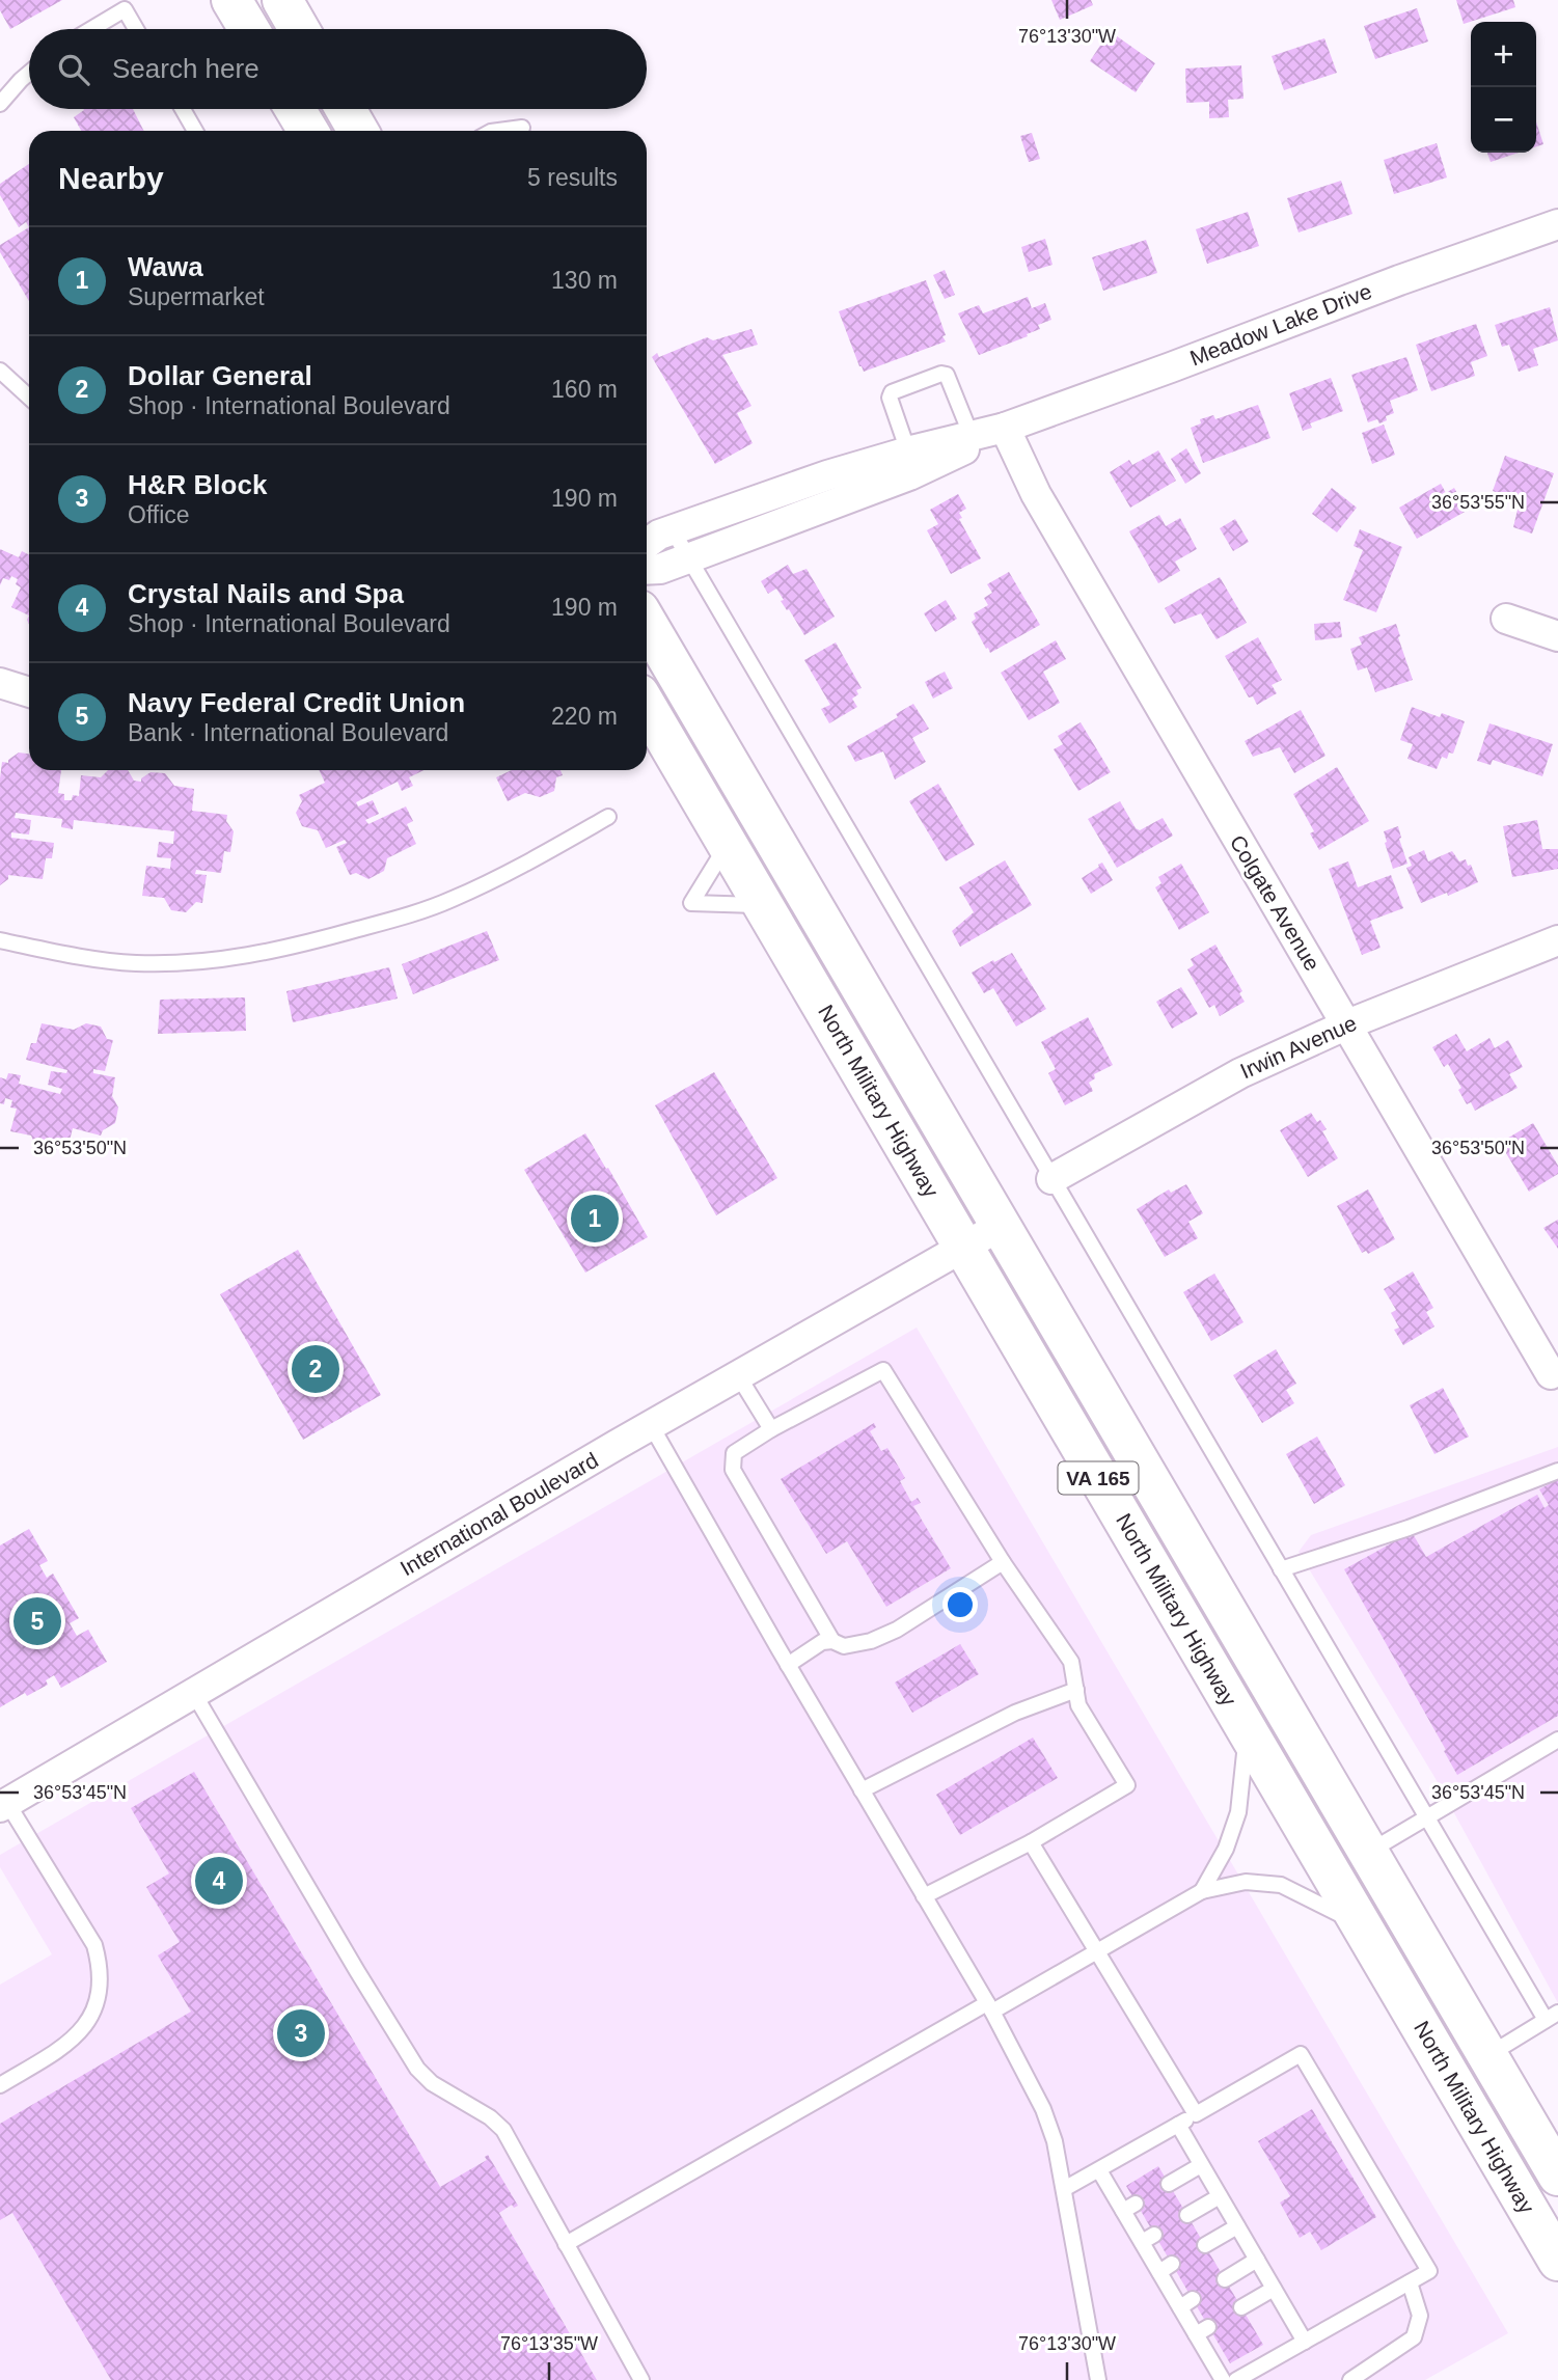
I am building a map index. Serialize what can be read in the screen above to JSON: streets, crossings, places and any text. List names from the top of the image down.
{
  "streets": {
    "main road": ["North Military Highway", "VA 165"],
    "street": [
      "Meadow Lake Drive",
      "Colgate Avenue",
      "Irwin Avenue",
      "International Boulevard"
    ]
  },
  "crossings": [
    ["Meadow Lake Drive", "Colgate Avenue"],
    ["Colgate Avenue", "Irwin Avenue"],
    ["North Military Highway", "International Boulevard"]
  ],
  "page": {
    "map_buttons": ["+", "−"],
    "search": "Search here",
    "heading": ["Nearby", "5 results"],
    "list": [
      {
        "mark": "1",
        "name": "Wawa",
        "note": "Supermarket",
        "value": "130 m"
      },
      {
        "mark": "2",
        "name": "Dollar General",
        "note": "Shop · International Boulevard",
        "value": "160 m"
      },
      {
        "mark": "3",
        "name": "H&R Block",
        "note": "Office",
        "value": "190 m"
      },
      {
        "mark": "4",
        "name": "Crystal Nails and Spa",
        "note": "Shop · International Boulevard",
        "value": "190 m"
      },
      {
        "mark": "5",
        "name": "Navy Federal Credit Union",
        "note": "Bank · International Boulevard",
        "value": "220 m"
      }
    ],
    "pins": [
      "1",
      "2",
      "5",
      "4",
      "3"
    ]
  },
  "coordinates": [
    "76°13'30\"W",
    "36°53'55\"N",
    "36°53'50\"N",
    "36°53'45\"N",
    "76°13'35\"W"
  ]
}
